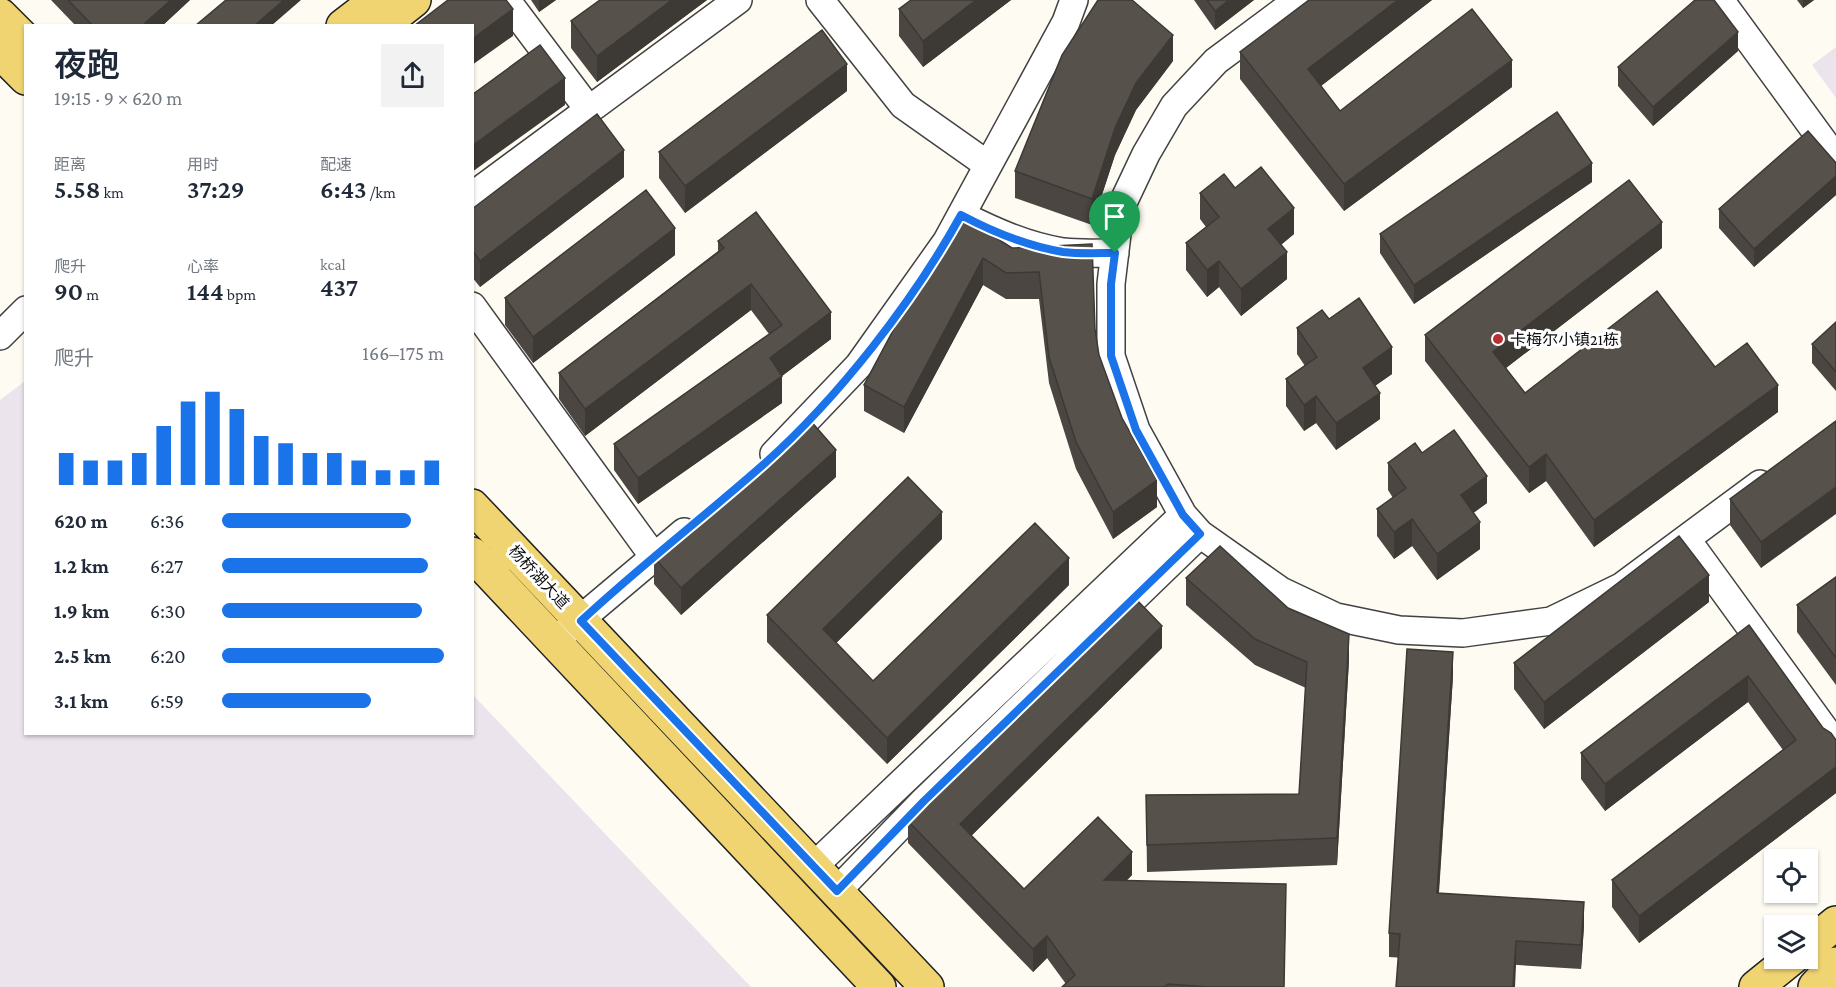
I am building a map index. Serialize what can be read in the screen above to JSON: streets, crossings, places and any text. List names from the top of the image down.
{
  "streets": {
    "main road": ["杨桥湖大道"]
  },
  "places": ["卡梅尔小镇21栋"],
  "page": {
    "heading": ["夜跑", "19:15 · 9 × 620 m"],
    "stats": [
      ["距离", "5.58 km"],
      ["用时", "37:29"],
      ["配速", "6:43 /km"],
      ["爬升", "90 m"],
      ["心率", "144 bpm"],
      ["kcal", "437"]
    ],
    "chart": ["爬升", "166–175 m"],
    "list": [
      {
        "name": "620 m",
        "note": "6:36"
      },
      {
        "name": "1.2 km",
        "note": "6:27"
      },
      {
        "name": "1.9 km",
        "note": "6:30"
      },
      {
        "name": "2.5 km",
        "note": "6:20"
      },
      {
        "name": "3.1 km",
        "note": "6:59"
      }
    ]
  }
}
